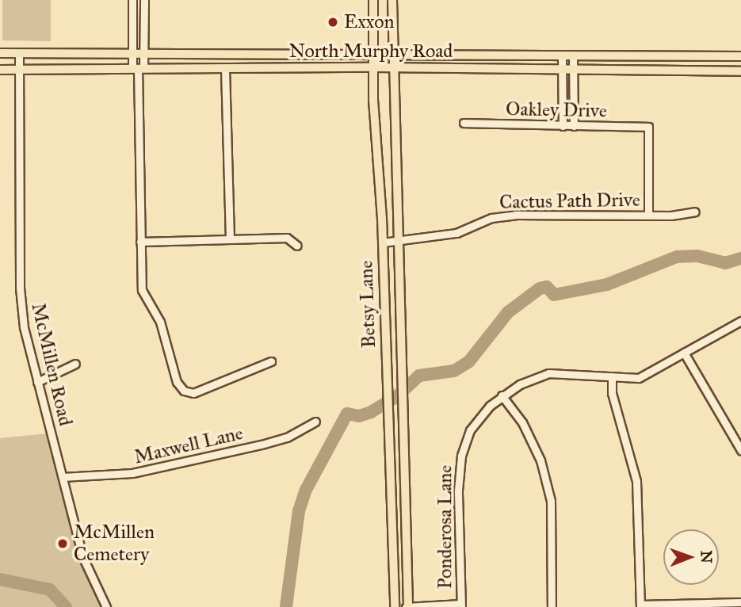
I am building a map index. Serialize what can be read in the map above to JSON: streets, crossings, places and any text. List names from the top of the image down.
{
  "streets": {
    "main road": ["North Murphy Road", "Betsy Lane"],
    "street": [
      "Oakley Drive",
      "Cactus Path Drive",
      "McMillen Road",
      "Maxwell Lane",
      "Ponderosa Lane"
    ]
  },
  "crossings": [
    ["North Murphy Road", "Betsy Lane"],
    ["North Murphy Road", "McMillen Road"],
    ["Oakley Drive", "Cactus Path Drive"],
    ["Cactus Path Drive", "Betsy Lane"],
    ["McMillen Road", "Maxwell Lane"]
  ],
  "places": ["Exxon", "McMillen Cemetery"],
  "north": "right"
}
